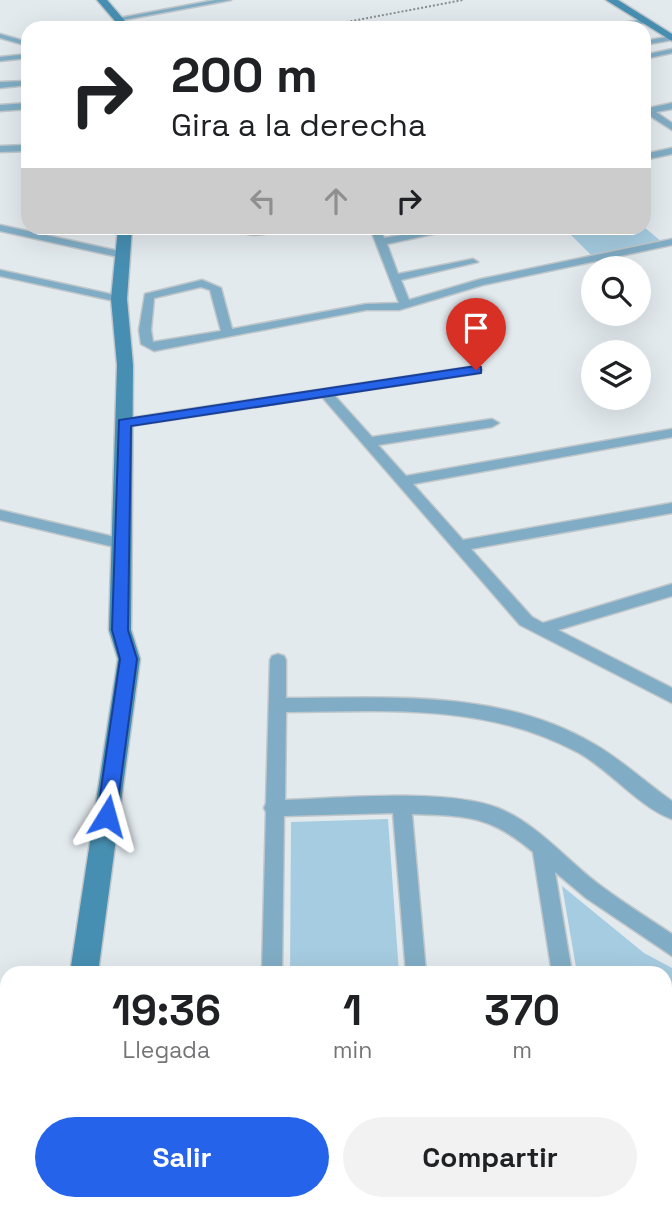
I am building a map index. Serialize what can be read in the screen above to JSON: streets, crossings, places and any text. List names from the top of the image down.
{
  "page": {
    "turn": ["200 m", "Gira a la derecha"],
    "eta": [
      "19:36",
      "Llegada",
      "1",
      "min",
      "370",
      "m"
    ],
    "buttons": ["Salir", "Compartir"]
  }
}
